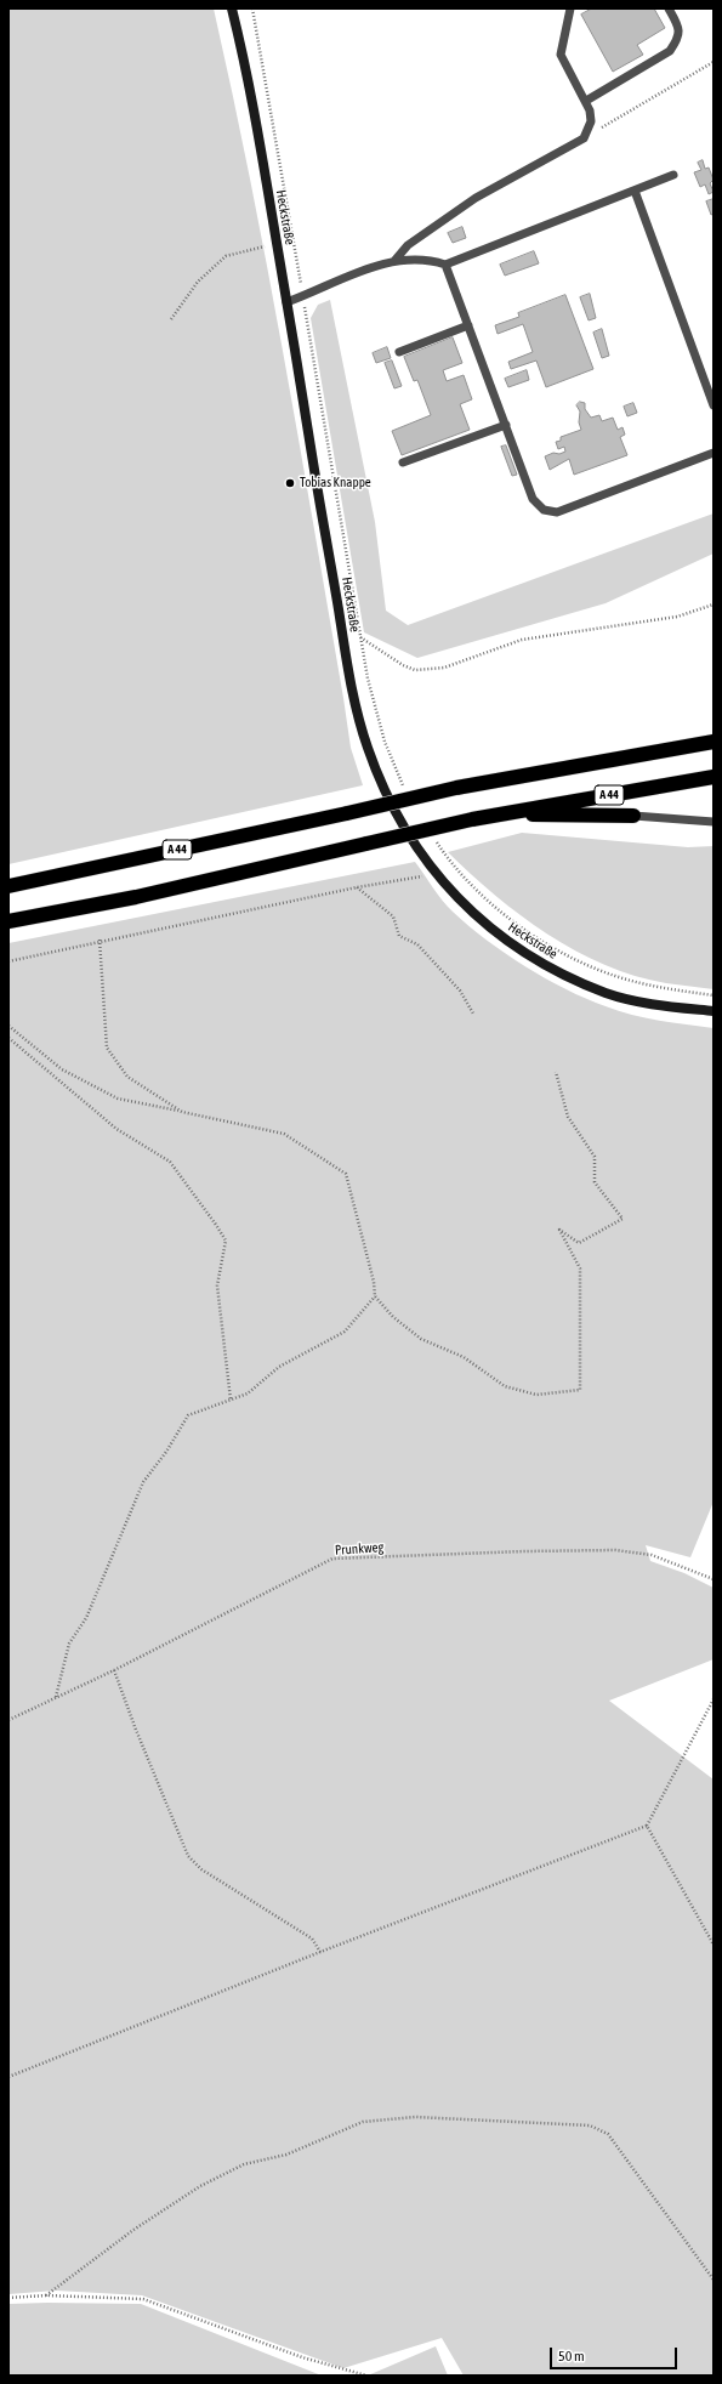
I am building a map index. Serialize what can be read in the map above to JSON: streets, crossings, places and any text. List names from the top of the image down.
{
  "streets": {
    "highway": ["A 44"],
    "main road": ["Heckstraße"],
    "path": ["Prunkweg"]
  },
  "places": ["Tobias Knappe"],
  "scale_bar": "50 m"
}
